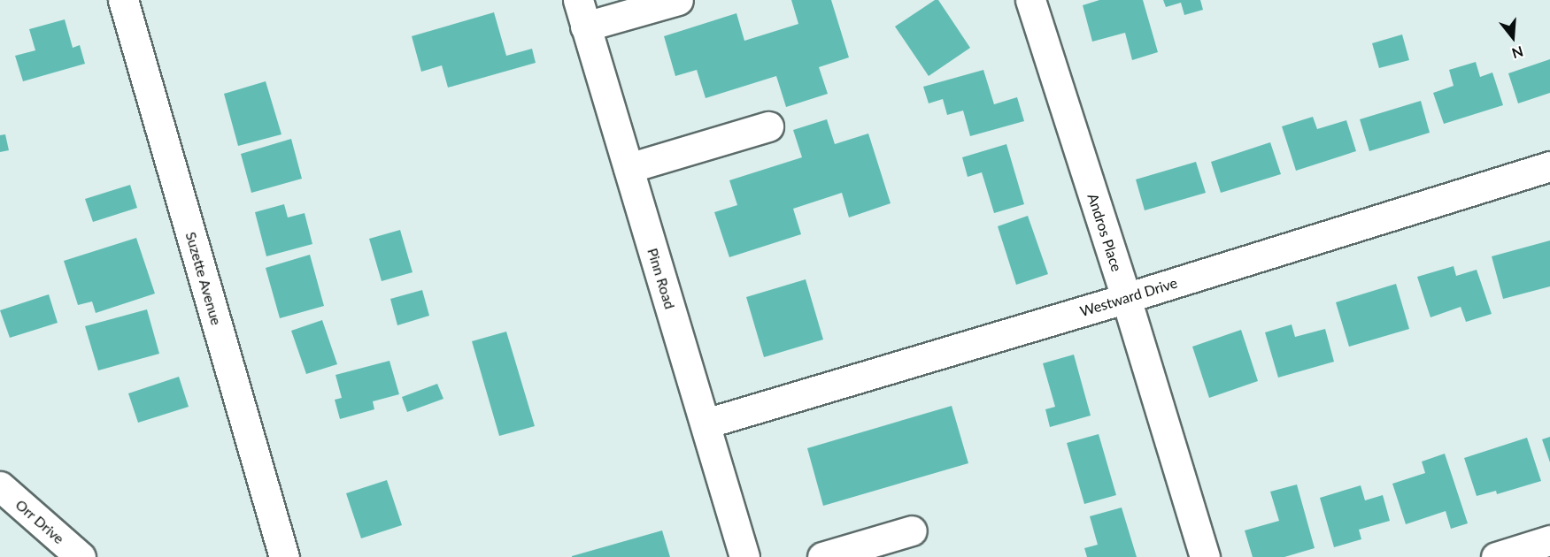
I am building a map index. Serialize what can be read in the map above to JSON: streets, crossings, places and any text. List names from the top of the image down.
{
  "streets": {
    "street": [
      "Andros Place",
      "Suzette Avenue",
      "Pinn Road",
      "Westward Drive",
      "Orr Drive"
    ]
  },
  "crossings": [
    ["Andros Place", "Westward Drive"],
    ["Pinn Road", "Westward Drive"]
  ],
  "north": "bottom"
}
